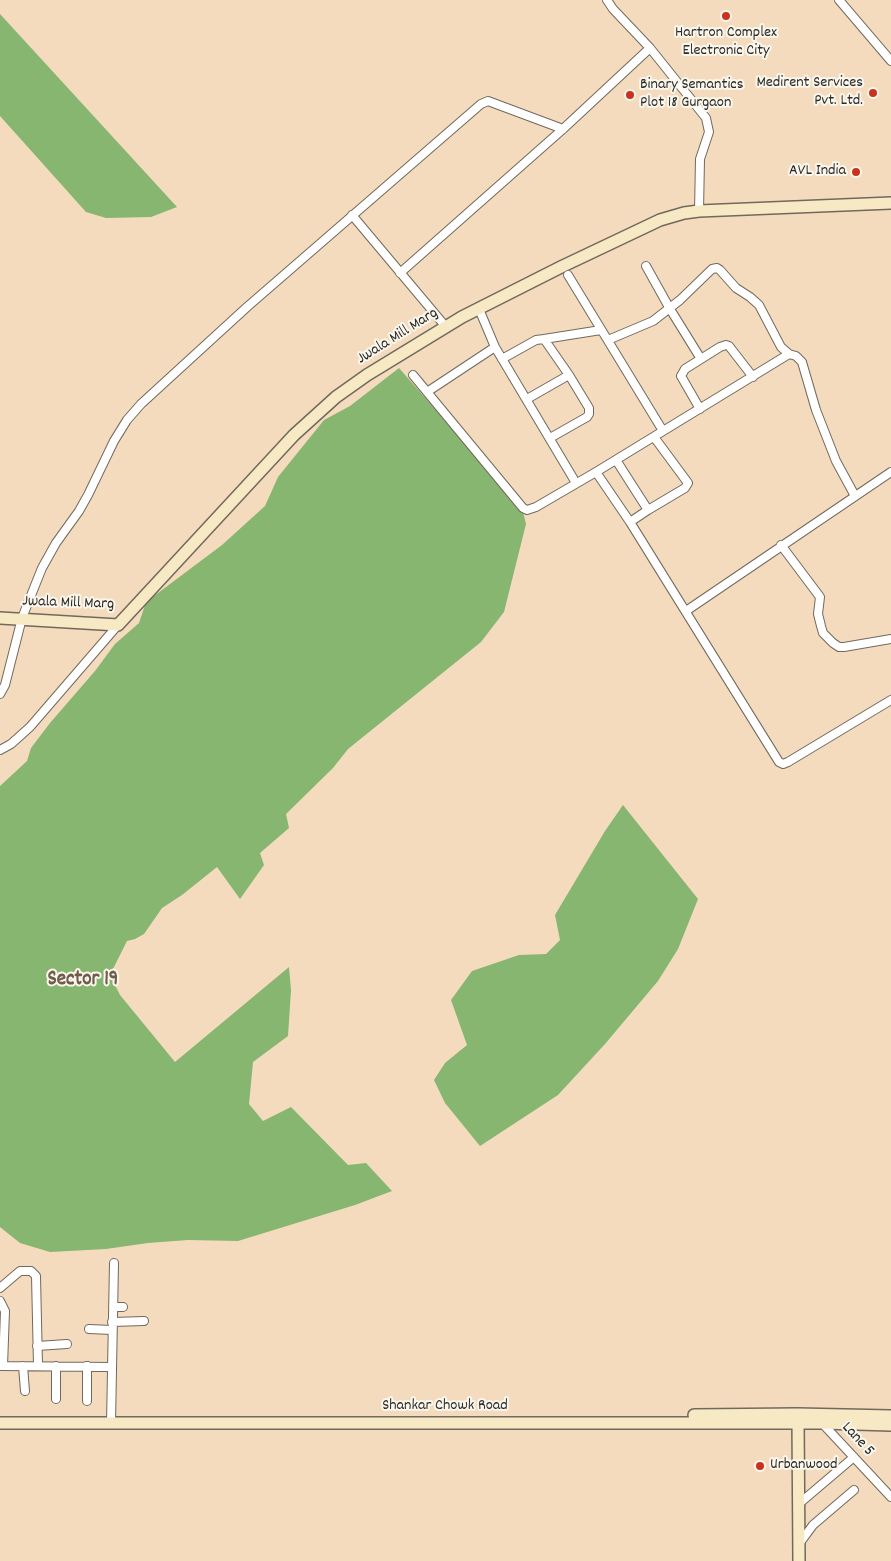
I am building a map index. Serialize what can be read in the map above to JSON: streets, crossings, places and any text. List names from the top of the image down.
{
  "streets": {
    "street": ["Jwala Mill Marg", "Shankar Chowk Road", "Lane 5"]
  },
  "crossings": [
    ["Shankar Chowk Road", "Lane 5"]
  ],
  "districts": ["Sector 19"],
  "places": [
    "Hartron Complex Electronic City",
    "Medirent Services Pvt. Ltd.",
    "Binary Semantics Plot 18 Gurgaon",
    "AVL India",
    "Urbanwood"
  ]
}
